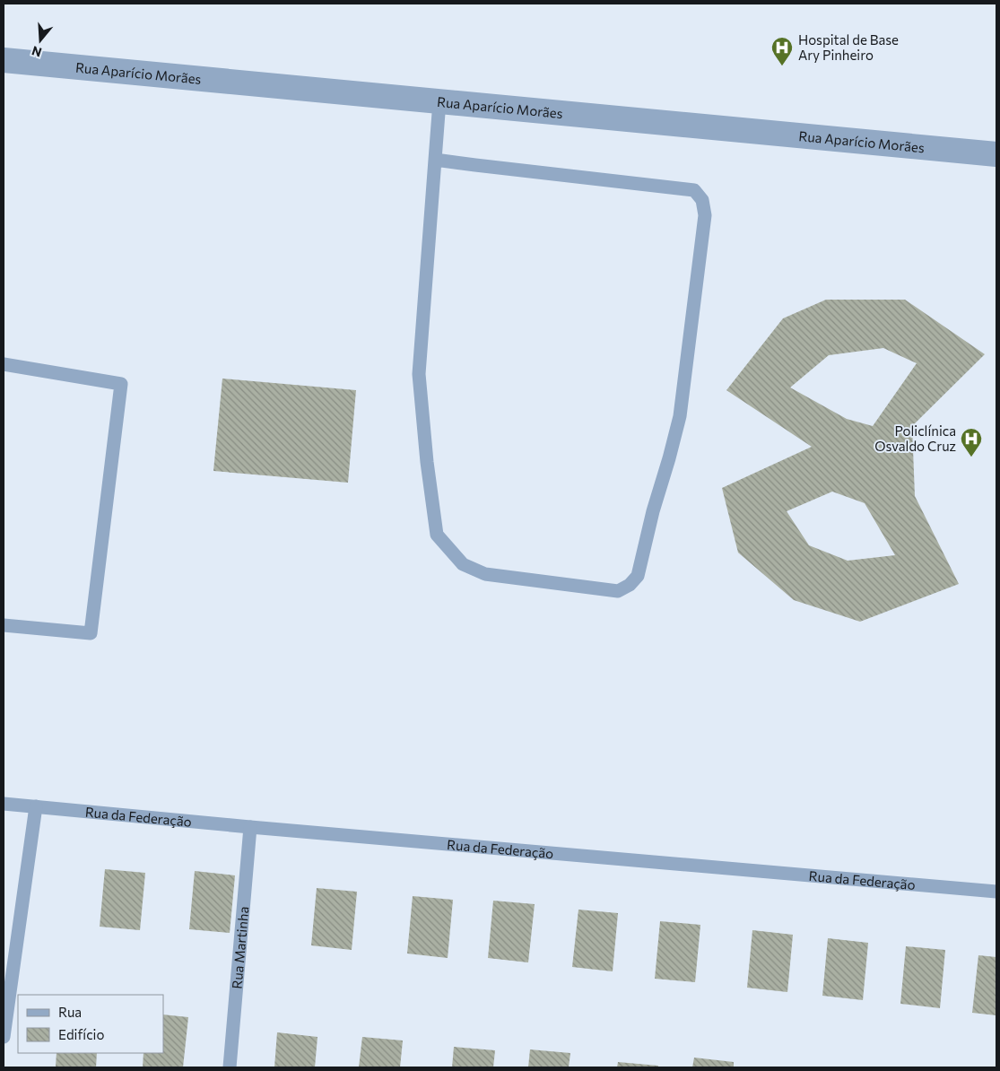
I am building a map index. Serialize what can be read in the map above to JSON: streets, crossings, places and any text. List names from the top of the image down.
{
  "streets": {
    "street": ["Rua Aparício Morães"],
    "lane": ["Rua da Federação", "Rua Martinha"]
  },
  "crossings": [
    ["Rua da Federação", "Rua Martinha"]
  ],
  "places": {
    "hospital": ["Hospital de Base Ary Pinheiro", "Policlínica Osvaldo Cruz"]
  },
  "legend": ["Rua", "Edifício"],
  "north": "bottom"
}
